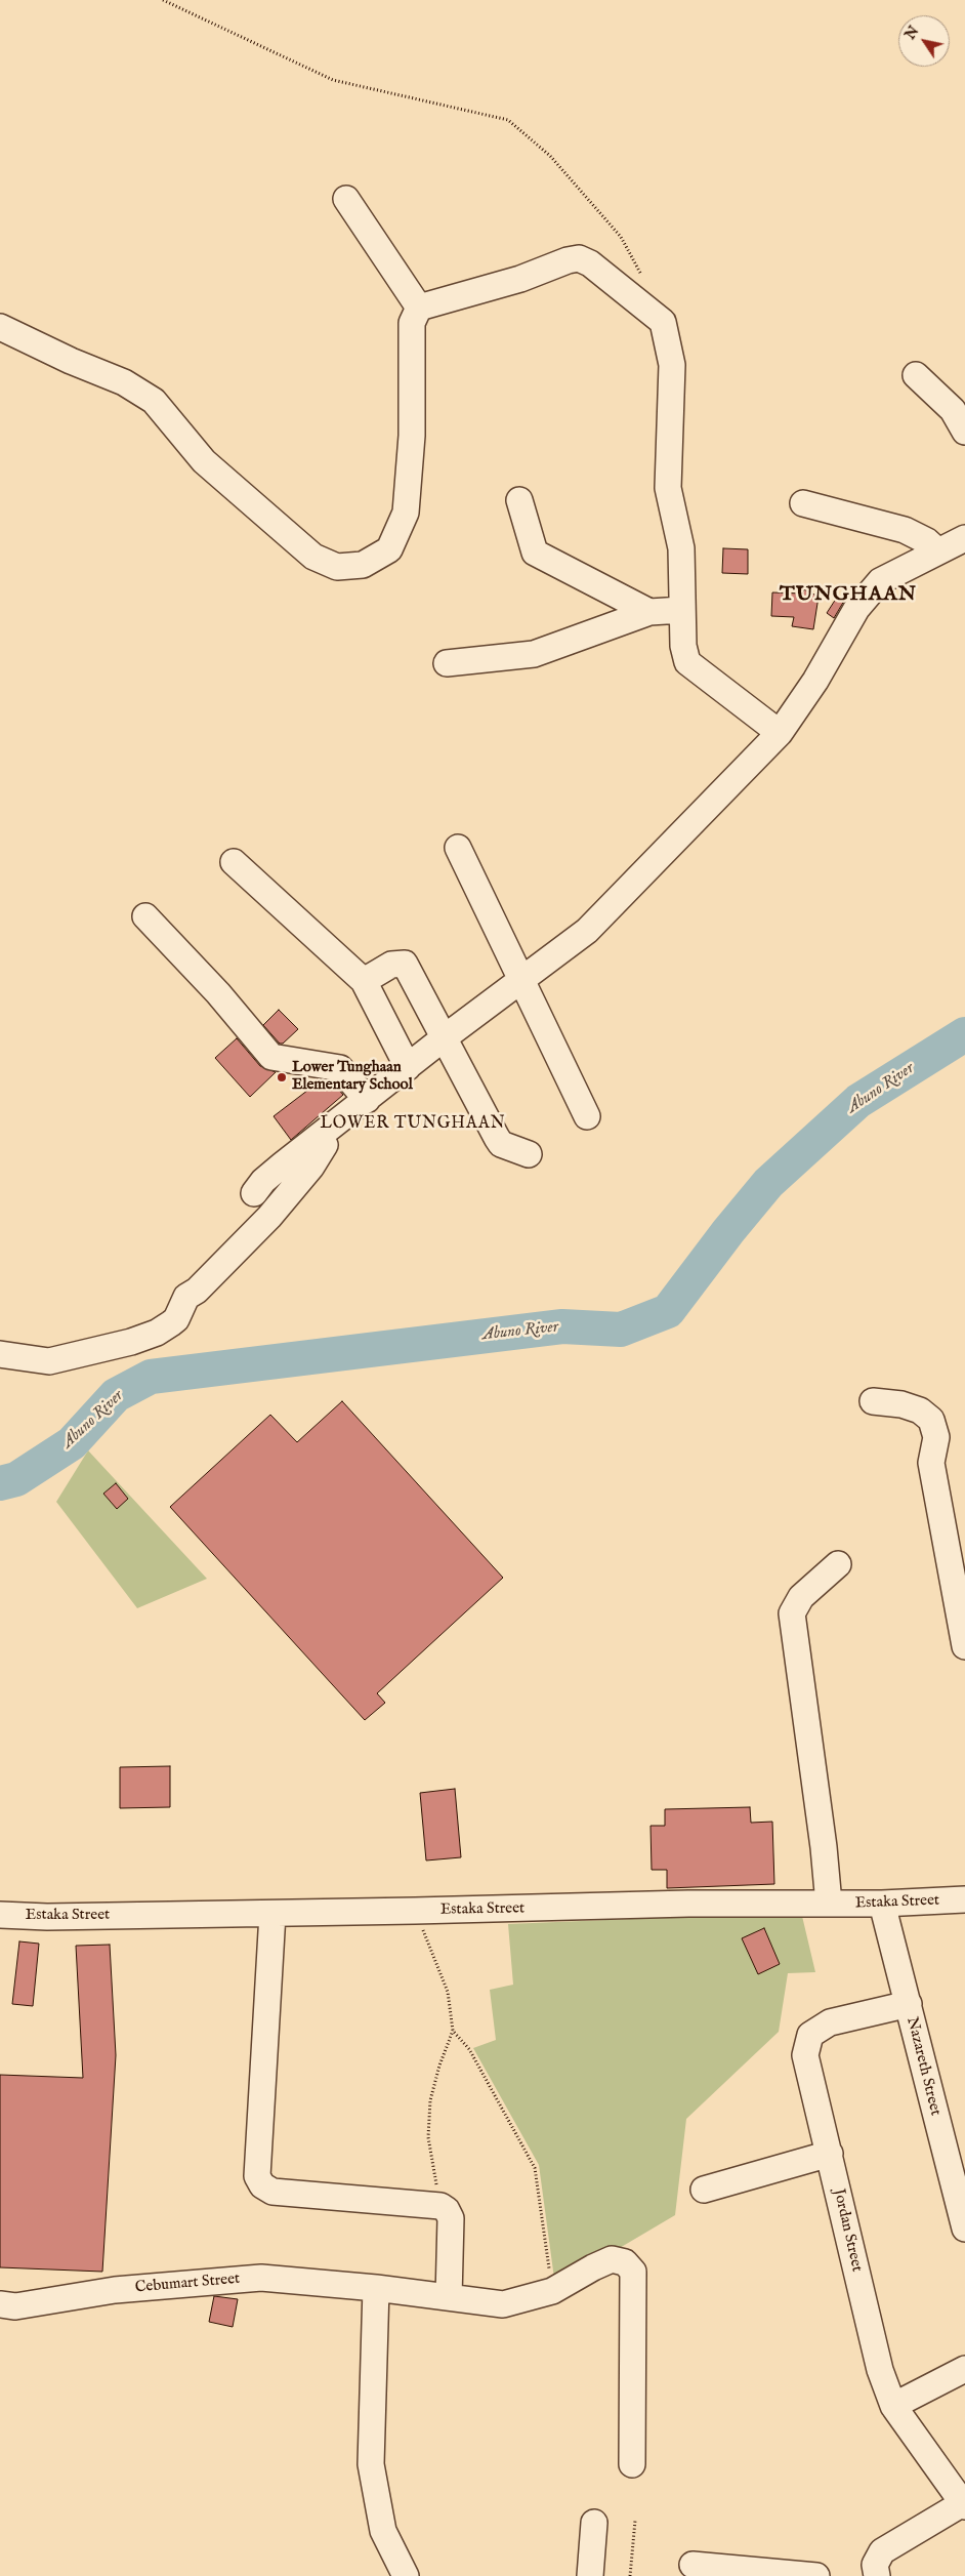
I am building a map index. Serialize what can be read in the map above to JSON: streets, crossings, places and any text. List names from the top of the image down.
{
  "streets": {
    "street": [
      "Estaka Street",
      "Nazareth Street",
      "Jordan Street",
      "Cebumart Street"
    ]
  },
  "crossings": [
    ["Estaka Street", "Nazareth Street"],
    ["Nazareth Street", "Jordan Street"]
  ],
  "districts": ["TUNGHAAN", "LOWER TUNGHAAN"],
  "water": ["Abuno River"],
  "places": ["Lower Tunghaan Elementary School"],
  "north": "top left"
}
